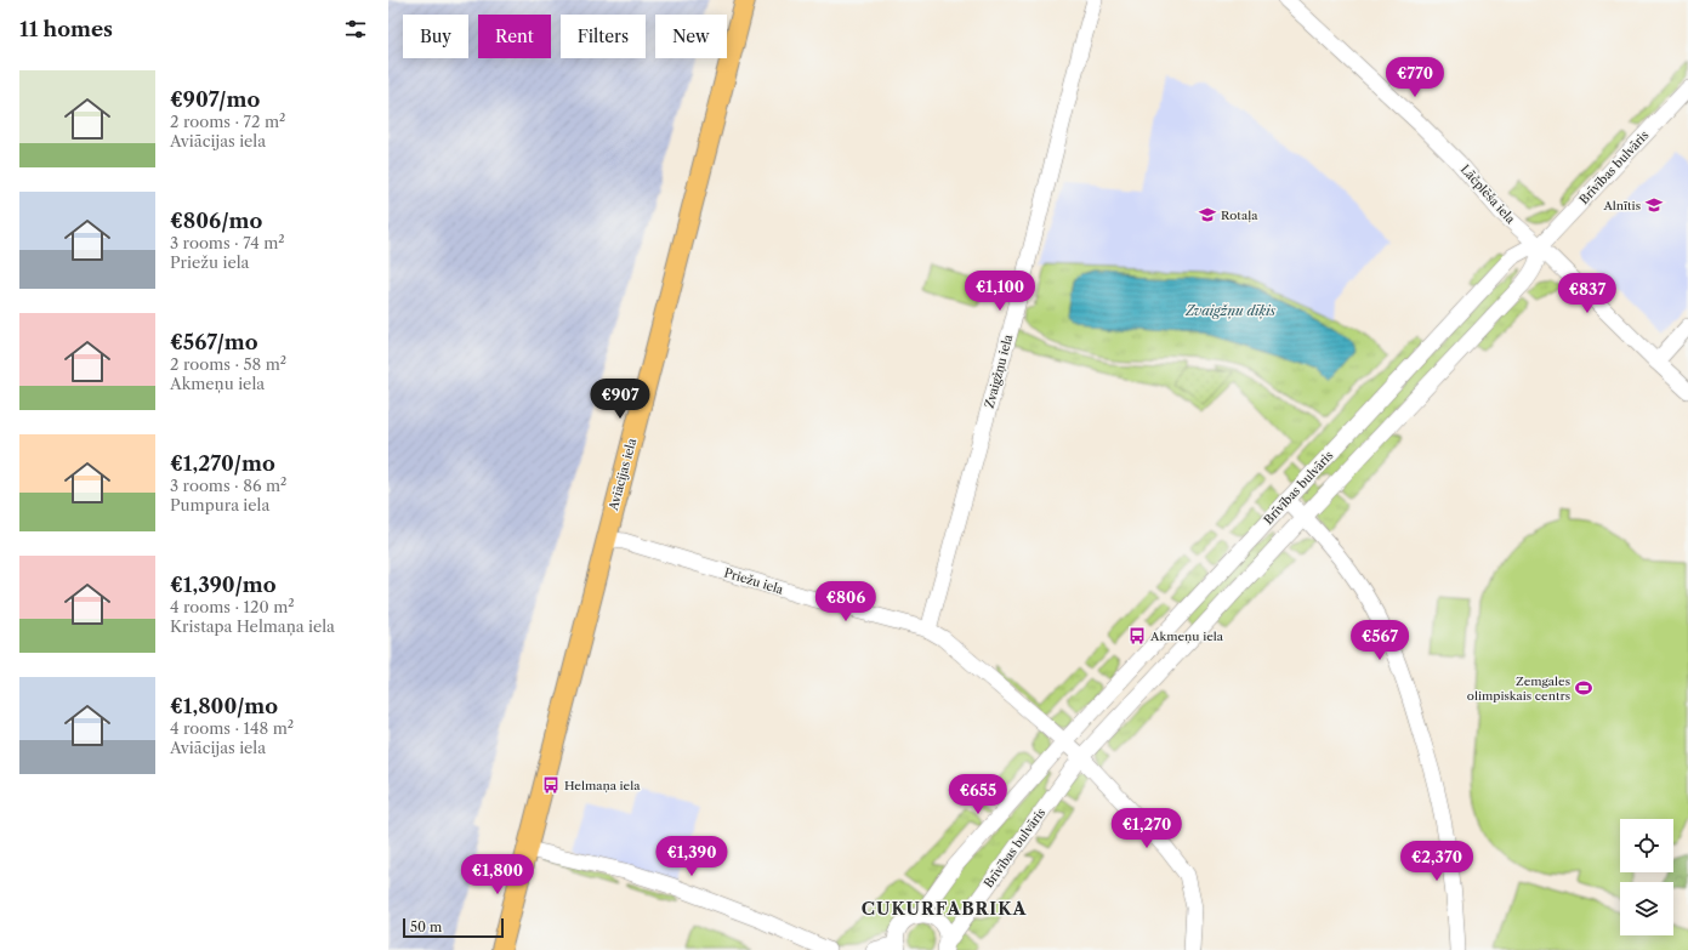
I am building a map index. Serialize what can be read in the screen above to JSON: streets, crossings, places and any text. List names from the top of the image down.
{
  "streets": {
    "main road": ["Aviācijas iela"],
    "street": [
      "Brīvības bulvāris",
      "Lāčplēša iela",
      "Zvaigžņu iela",
      "Priežu iela"
    ]
  },
  "crossings": [
    ["Brīvības bulvāris", "Lāčplēša iela"],
    ["Brīvības bulvāris", "Priežu iela"],
    ["Zvaigžņu iela", "Priežu iela"],
    ["Aviācijas iela", "Priežu iela"]
  ],
  "districts": ["CUKURFABRIKA"],
  "water": ["Zvaigžņu dīķis"],
  "places": {
    "school or university": ["Alnītis", "Rotaļa"],
    "bus stop": ["Akmeņu iela", "Helmaņa iela"],
    "sports": ["Zemgales olimpiskais centrs"]
  },
  "scale_bar": "50 m",
  "page": {
    "heading": "11 homes",
    "chip": [
      "Buy",
      "Rent",
      "Filters",
      "New"
    ],
    "price": [
      "€770",
      "€1,100",
      "€837",
      "€907",
      "€806",
      "€567",
      "€655",
      "€1,270",
      "€1,390",
      "€2,370",
      "€1,800"
    ],
    "list": [
      {
        "name": "€907/mo",
        "note": "2 rooms · 72 m² · Aviācijas iela"
      },
      {
        "name": "€806/mo",
        "note": "3 rooms · 74 m² · Priežu iela"
      },
      {
        "name": "€567/mo",
        "note": "2 rooms · 58 m² · Akmeņu iela"
      },
      {
        "name": "€1,270/mo",
        "note": "3 rooms · 86 m² · Pumpura iela"
      },
      {
        "name": "€1,390/mo",
        "note": "4 rooms · 120 m² · Kristapa Helmaņa iela"
      },
      {
        "name": "€1,800/mo",
        "note": "4 rooms · 148 m² · Aviācijas iela"
      }
    ],
    "scale": "50 m"
  }
}
